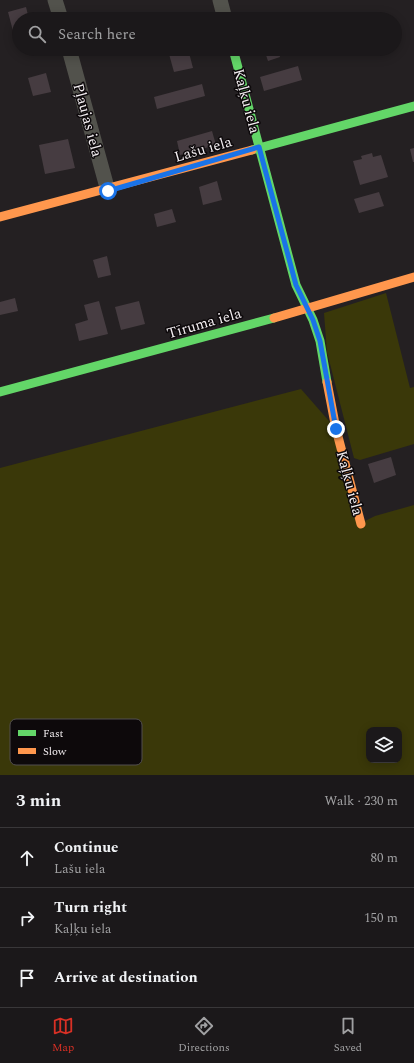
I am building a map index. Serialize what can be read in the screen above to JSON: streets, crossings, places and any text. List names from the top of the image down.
{
  "streets": {
    "street": [
      "Kaļķu iela",
      "Pļaujas iela",
      "Lašu iela",
      "Tīruma iela"
    ]
  },
  "crossings": [
    ["Kaļķu iela", "Lašu iela"],
    ["Kaļķu iela", "Tīruma iela"],
    ["Pļaujas iela", "Lašu iela"]
  ],
  "legend": ["Fast", "Slow"],
  "page": {
    "search": "Search here",
    "heading": ["3 min", "Walk · 230 m"],
    "list": [
      ["Continue", "Lašu iela", "80 m"],
      ["Turn right", "Kaļķu iela", "150 m"],
      "Arrive at destination"
    ],
    "nav": ["Map", "Directions", "Saved"]
  }
}
